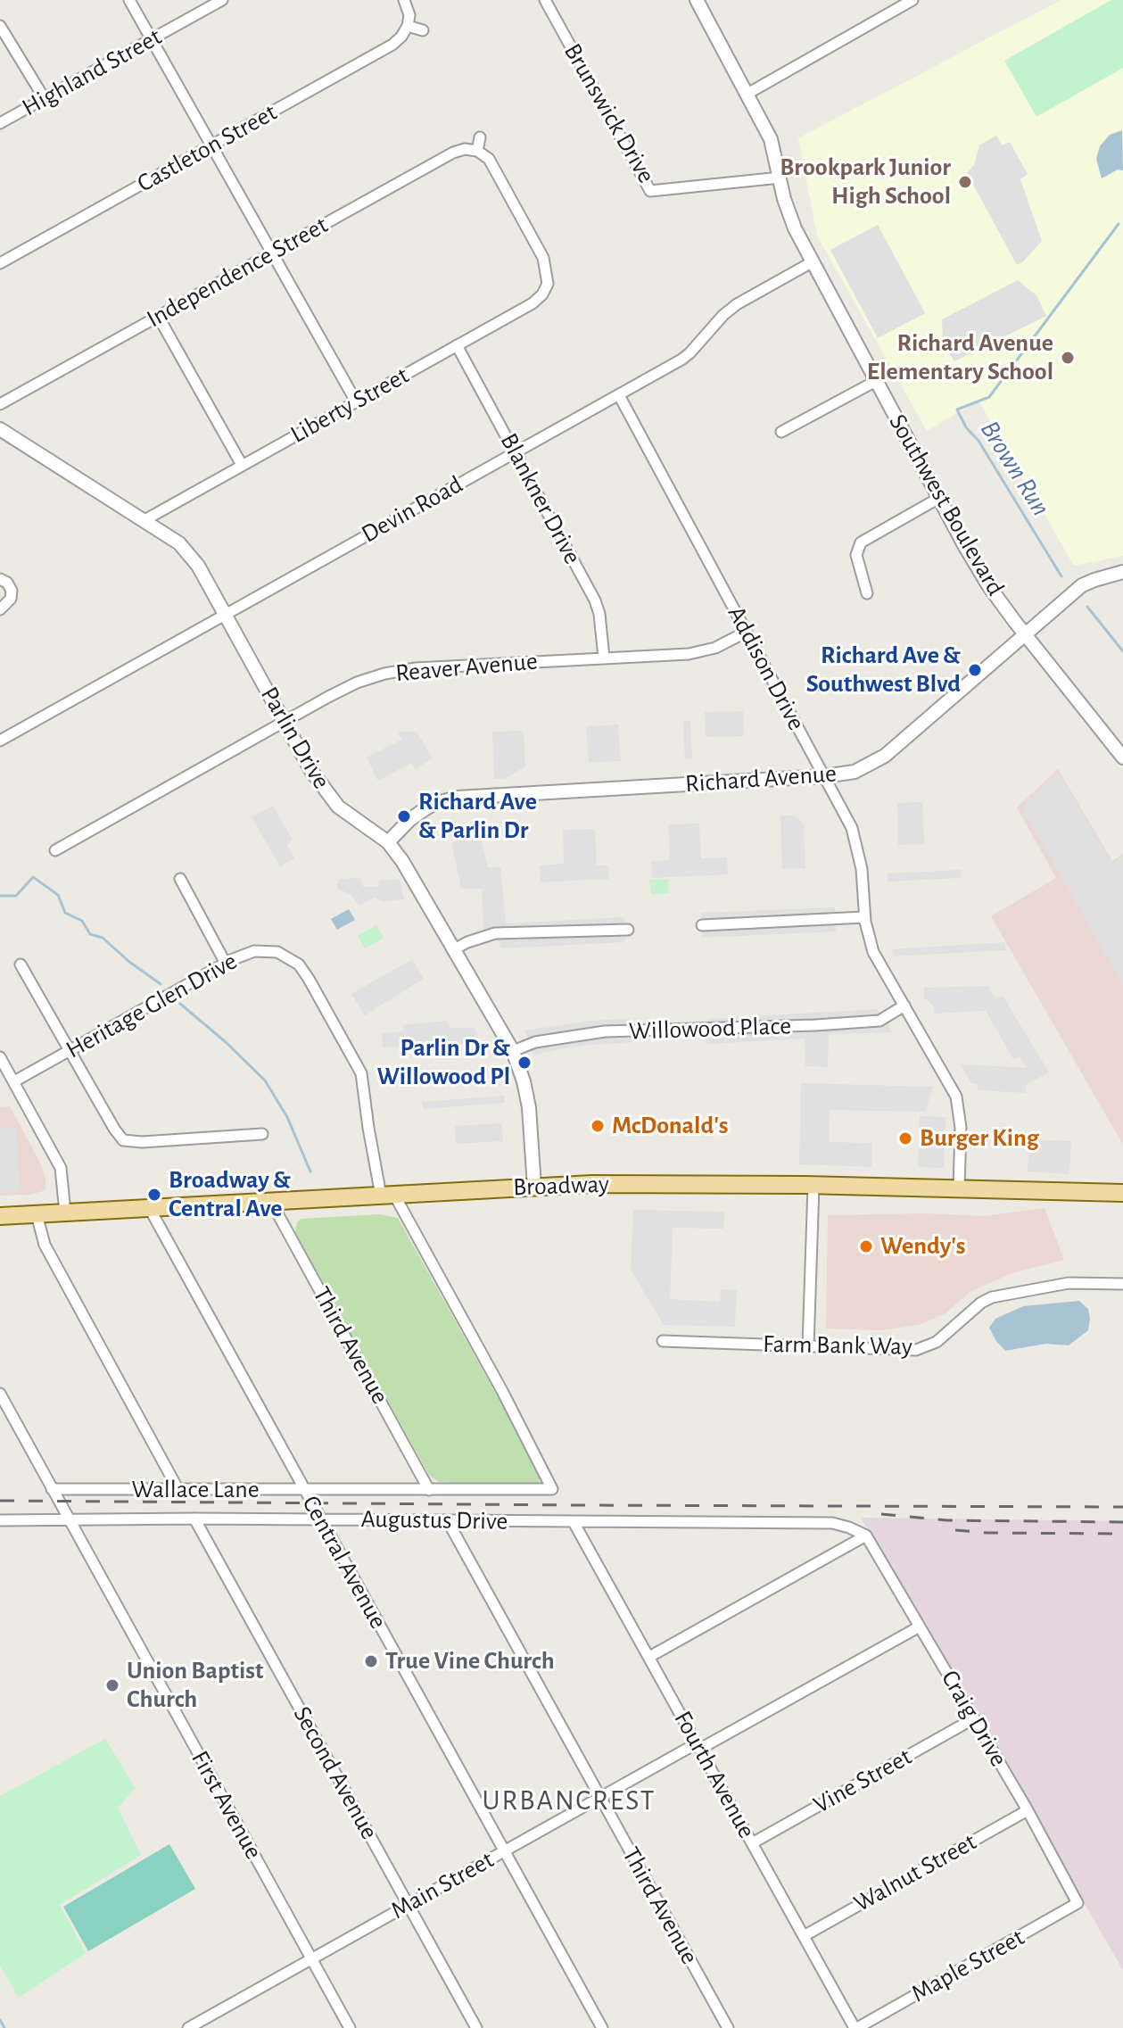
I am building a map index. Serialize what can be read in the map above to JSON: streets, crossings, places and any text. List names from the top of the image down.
{
  "streets": {
    "main road": ["Broadway"],
    "street": [
      "Highland Street",
      "Brunswick Drive",
      "Castleton Street",
      "Independence Street",
      "Liberty Street",
      "Blankner Drive",
      "Southwest Boulevard",
      "Devin Road",
      "Reaver Avenue",
      "Addison Drive",
      "Parlin Drive",
      "Richard Avenue",
      "Heritage Glen Drive",
      "Willowood Place",
      "Third Avenue",
      "Farm Bank Way",
      "Wallace Lane",
      "Augustus Drive",
      "Central Avenue",
      "Craig Drive",
      "Second Avenue",
      "Fourth Avenue",
      "Vine Street",
      "First Avenue",
      "Walnut Street",
      "Main Street",
      "Maple Street"
    ]
  },
  "crossings": [
    ["Brunswick Drive", "Southwest Boulevard"],
    ["Independence Street", "Liberty Street"],
    ["Liberty Street", "Blankner Drive"],
    ["Liberty Street", "Parlin Drive"],
    ["Blankner Drive", "Devin Road"],
    ["Blankner Drive", "Reaver Avenue"],
    ["Southwest Boulevard", "Devin Road"],
    ["Southwest Boulevard", "Richard Avenue"],
    ["Devin Road", "Addison Drive"],
    ["Devin Road", "Parlin Drive"],
    ["Reaver Avenue", "Addison Drive"],
    ["Reaver Avenue", "Parlin Drive"],
    ["Addison Drive", "Richard Avenue"],
    ["Addison Drive", "Willowood Place"],
    ["Addison Drive", "Broadway"],
    ["Parlin Drive", "Richard Avenue"],
    ["Parlin Drive", "Willowood Place"],
    ["Parlin Drive", "Broadway"],
    ["Heritage Glen Drive", "Broadway"],
    ["Heritage Glen Drive", "Wallace Lane"],
    ["Broadway", "Third Avenue"],
    ["Broadway", "Wallace Lane"],
    ["Broadway", "Central Avenue"],
    ["Third Avenue", "Wallace Lane"],
    ["Third Avenue", "Augustus Drive"],
    ["Third Avenue", "Main Street"],
    ["Wallace Lane", "Central Avenue"],
    ["Wallace Lane", "First Avenue"],
    ["Augustus Drive", "Central Avenue"],
    ["Augustus Drive", "Craig Drive"],
    ["Augustus Drive", "Second Avenue"],
    ["Augustus Drive", "Fourth Avenue"],
    ["Augustus Drive", "First Avenue"],
    ["Central Avenue", "Main Street"],
    ["Craig Drive", "Vine Street"],
    ["Craig Drive", "Walnut Street"],
    ["Craig Drive", "Main Street"],
    ["Craig Drive", "Maple Street"],
    ["Second Avenue", "Main Street"],
    ["Fourth Avenue", "Vine Street"],
    ["Fourth Avenue", "Walnut Street"],
    ["Fourth Avenue", "Main Street"],
    ["Fourth Avenue", "Maple Street"],
    ["First Avenue", "Main Street"]
  ],
  "districts": ["URBANCREST"],
  "water": ["Brown Run"],
  "places": [
    "Brookpark Junior High School",
    "Richard Avenue Elementary School",
    "Richard Ave & Southwest Blvd",
    "Richard Ave & Parlin Dr",
    "Parlin Dr & Willowood Pl",
    "McDonald's",
    "Burger King",
    "Broadway & Central Ave",
    "Wendy's",
    "True Vine Church",
    "Union Baptist Church"
  ]
}
